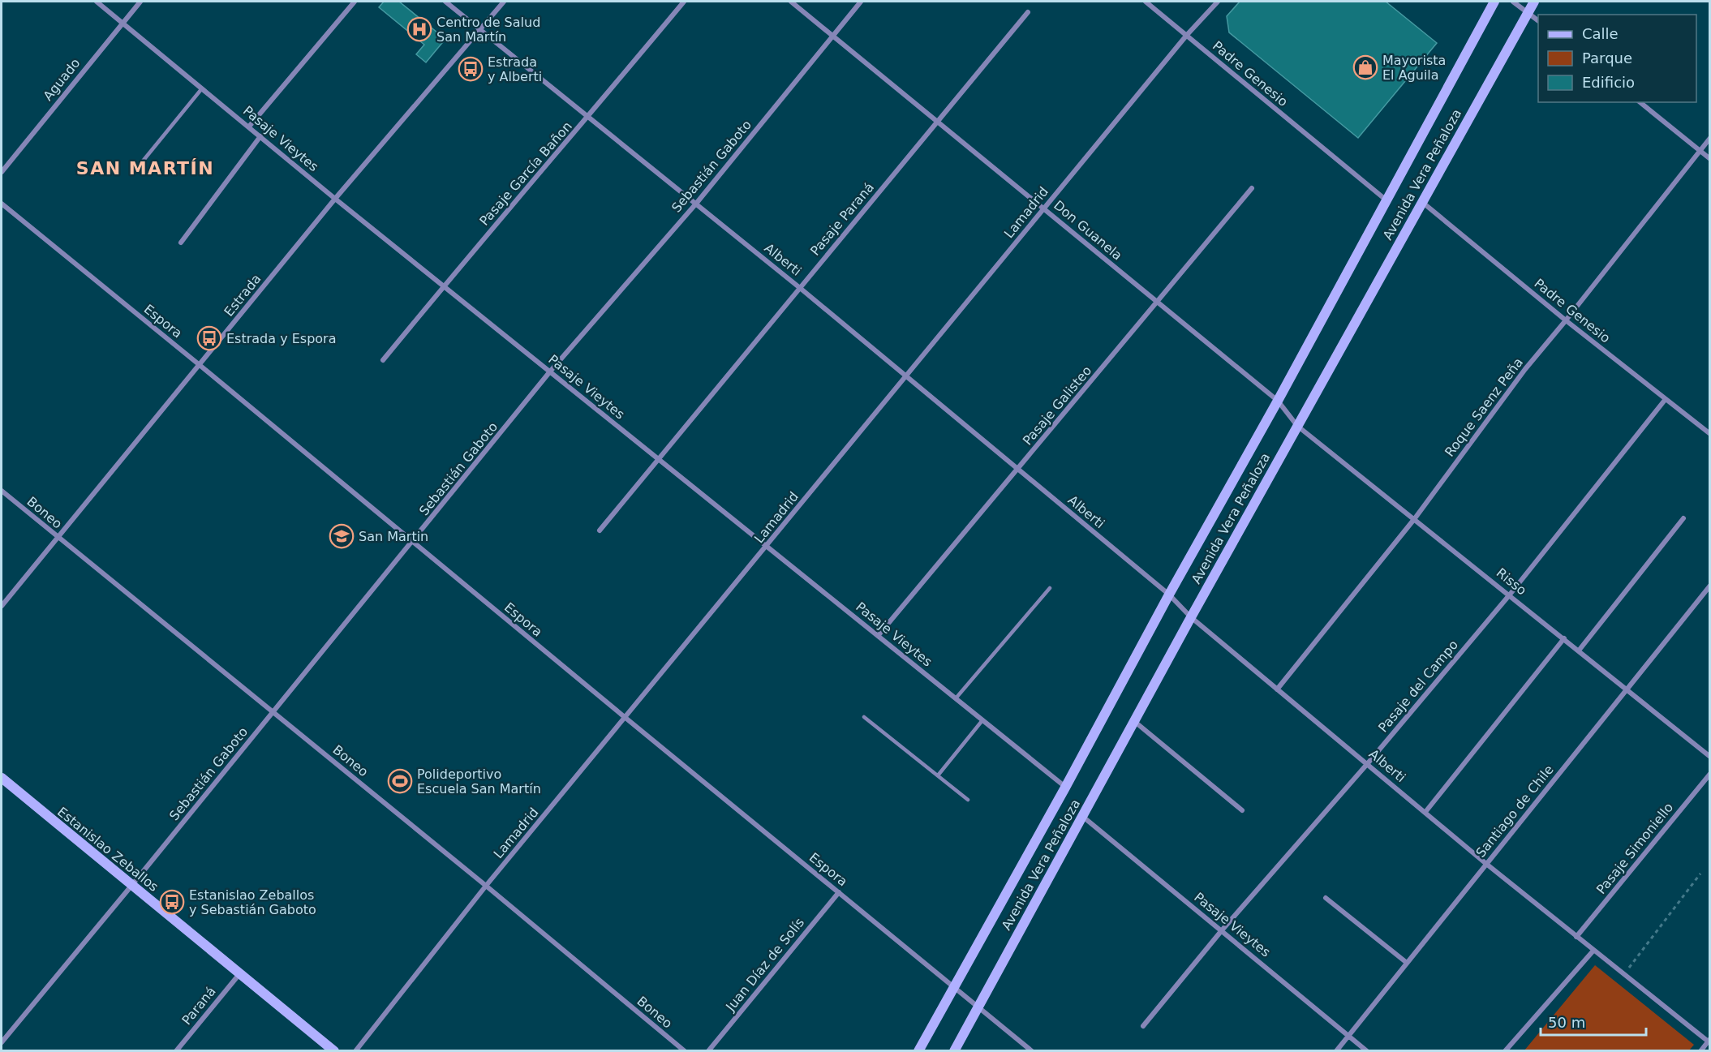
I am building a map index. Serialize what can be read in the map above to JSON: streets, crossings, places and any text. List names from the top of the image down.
{
  "streets": {
    "main road": ["Avenida Vera Peñaloza", "Estanislao Zeballos"],
    "street": [
      "Padre Genesio",
      "Aguado",
      "Pasaje Vieytes",
      "Sebastián Gaboto",
      "Pasaje García Bañon",
      "Lamadrid",
      "Pasaje Paraná",
      "Don Guanela",
      "Alberti",
      "Estrada",
      "Espora",
      "Pasaje Galisteo",
      "Roque Saenz Peña",
      "Boneo",
      "Risso",
      "Pasaje del Campo",
      "Santiago de Chile",
      "Pasaje Simoniello",
      "Juan Díaz de Solís",
      "Paraná"
    ]
  },
  "crossings": [
    ["Padre Genesio", "Avenida Vera Peñaloza"],
    ["Padre Genesio", "Lamadrid"],
    ["Padre Genesio", "Roque Saenz Peña"],
    ["Padre Genesio", "Pasaje del Campo"],
    ["Aguado", "Pasaje Vieytes"],
    ["Pasaje Vieytes", "Sebastián Gaboto"],
    ["Pasaje Vieytes", "Pasaje García Bañon"],
    ["Pasaje Vieytes", "Avenida Vera Peñaloza"],
    ["Pasaje Vieytes", "Lamadrid"],
    ["Pasaje Vieytes", "Pasaje Paraná"],
    ["Pasaje Vieytes", "Estrada"],
    ["Pasaje Vieytes", "Pasaje Galisteo"],
    ["Pasaje Vieytes", "Pasaje del Campo"],
    ["Pasaje Vieytes", "Santiago de Chile"],
    ["Sebastián Gaboto", "Don Guanela"],
    ["Sebastián Gaboto", "Alberti"],
    ["Sebastián Gaboto", "Espora"],
    ["Sebastián Gaboto", "Boneo"],
    ["Sebastián Gaboto", "Estanislao Zeballos"],
    ["Pasaje García Bañon", "Alberti"],
    ["Avenida Vera Peñaloza", "Don Guanela"],
    ["Avenida Vera Peñaloza", "Alberti"],
    ["Avenida Vera Peñaloza", "Espora"],
    ["Avenida Vera Peñaloza", "Risso"],
    ["Lamadrid", "Don Guanela"],
    ["Lamadrid", "Alberti"],
    ["Lamadrid", "Espora"],
    ["Lamadrid", "Boneo"],
    ["Pasaje Paraná", "Don Guanela"],
    ["Pasaje Paraná", "Alberti"],
    ["Don Guanela", "Pasaje Galisteo"],
    ["Don Guanela", "Risso"],
    ["Alberti", "Estrada"],
    ["Alberti", "Pasaje Galisteo"],
    ["Alberti", "Roque Saenz Peña"],
    ["Alberti", "Pasaje del Campo"],
    ["Alberti", "Santiago de Chile"],
    ["Alberti", "Pasaje Simoniello"],
    ["Estrada", "Espora"],
    ["Estrada", "Boneo"],
    ["Espora", "Juan Díaz de Solís"],
    ["Roque Saenz Peña", "Risso"],
    ["Risso", "Pasaje del Campo"],
    ["Risso", "Santiago de Chile"],
    ["Estanislao Zeballos", "Paraná"]
  ],
  "districts": ["SAN MARTÍN"],
  "places": {
    "hospital": ["Centro de Salud San Martín"],
    "shop": ["Mayorista El Aguila"],
    "bus stop": ["Estrada y Alberti", "Estrada y Espora", "Estanislao Zeballos y Sebastián Gaboto"],
    "school or university": ["San Martin"],
    "sports": ["Polideportivo Escuela San Martín"]
  },
  "legend": ["Calle", "Parque", "Edificio"],
  "scale_bar": "50 m"
}
